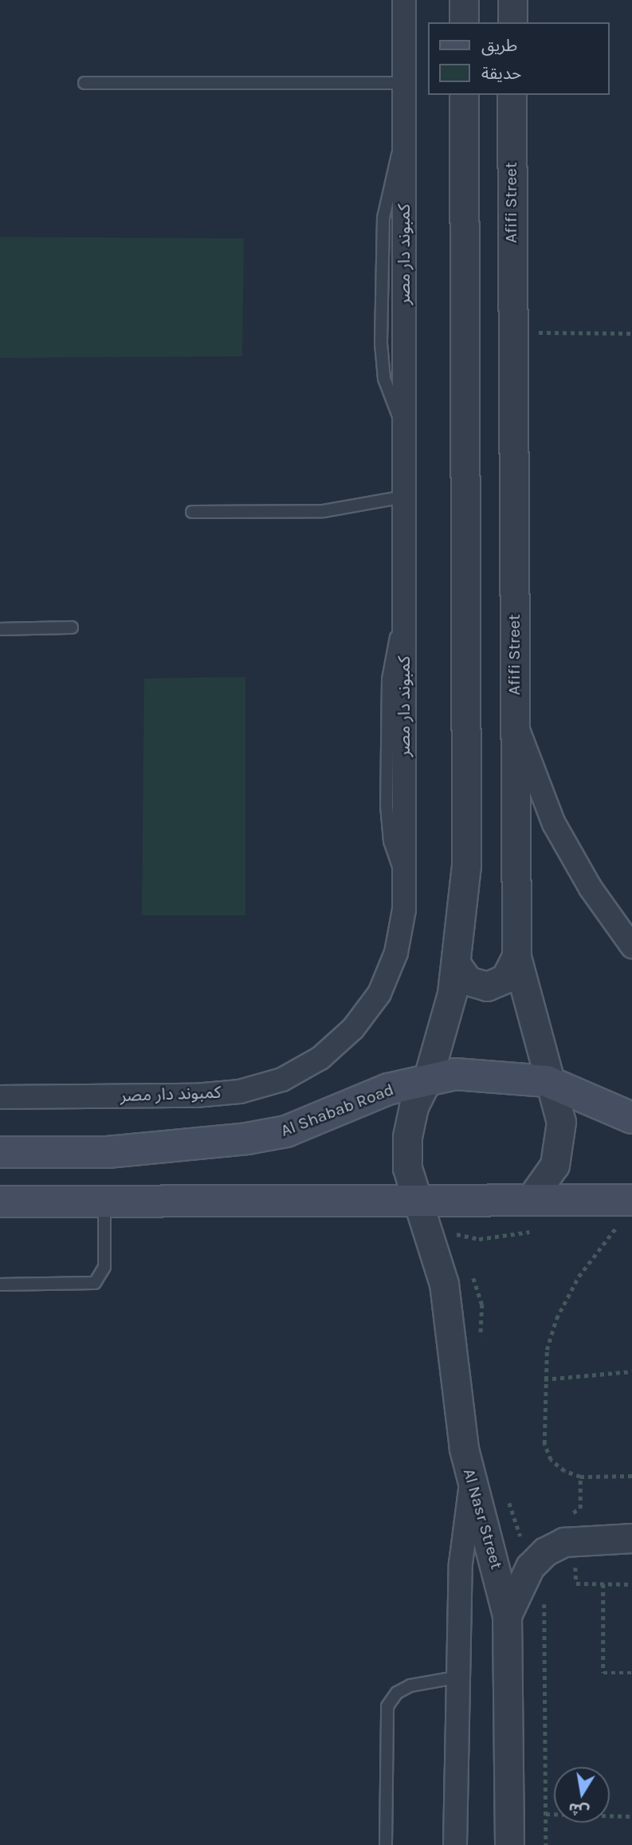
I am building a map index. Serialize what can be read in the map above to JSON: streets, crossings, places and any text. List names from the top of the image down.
{
  "streets": {
    "main road": ["Al Shabab Road"],
    "street": ["Afifi Street", "كمبوند دار مصر", "Al Nasr Street"]
  },
  "crossings": [
    ["Afifi Street", "Al Shabab Road"],
    ["Afifi Street", "Al Nasr Street"],
    ["Al Shabab Road", "Al Nasr Street"]
  ],
  "legend": ["طريق", "حديقة"],
  "north": "bottom"
}
